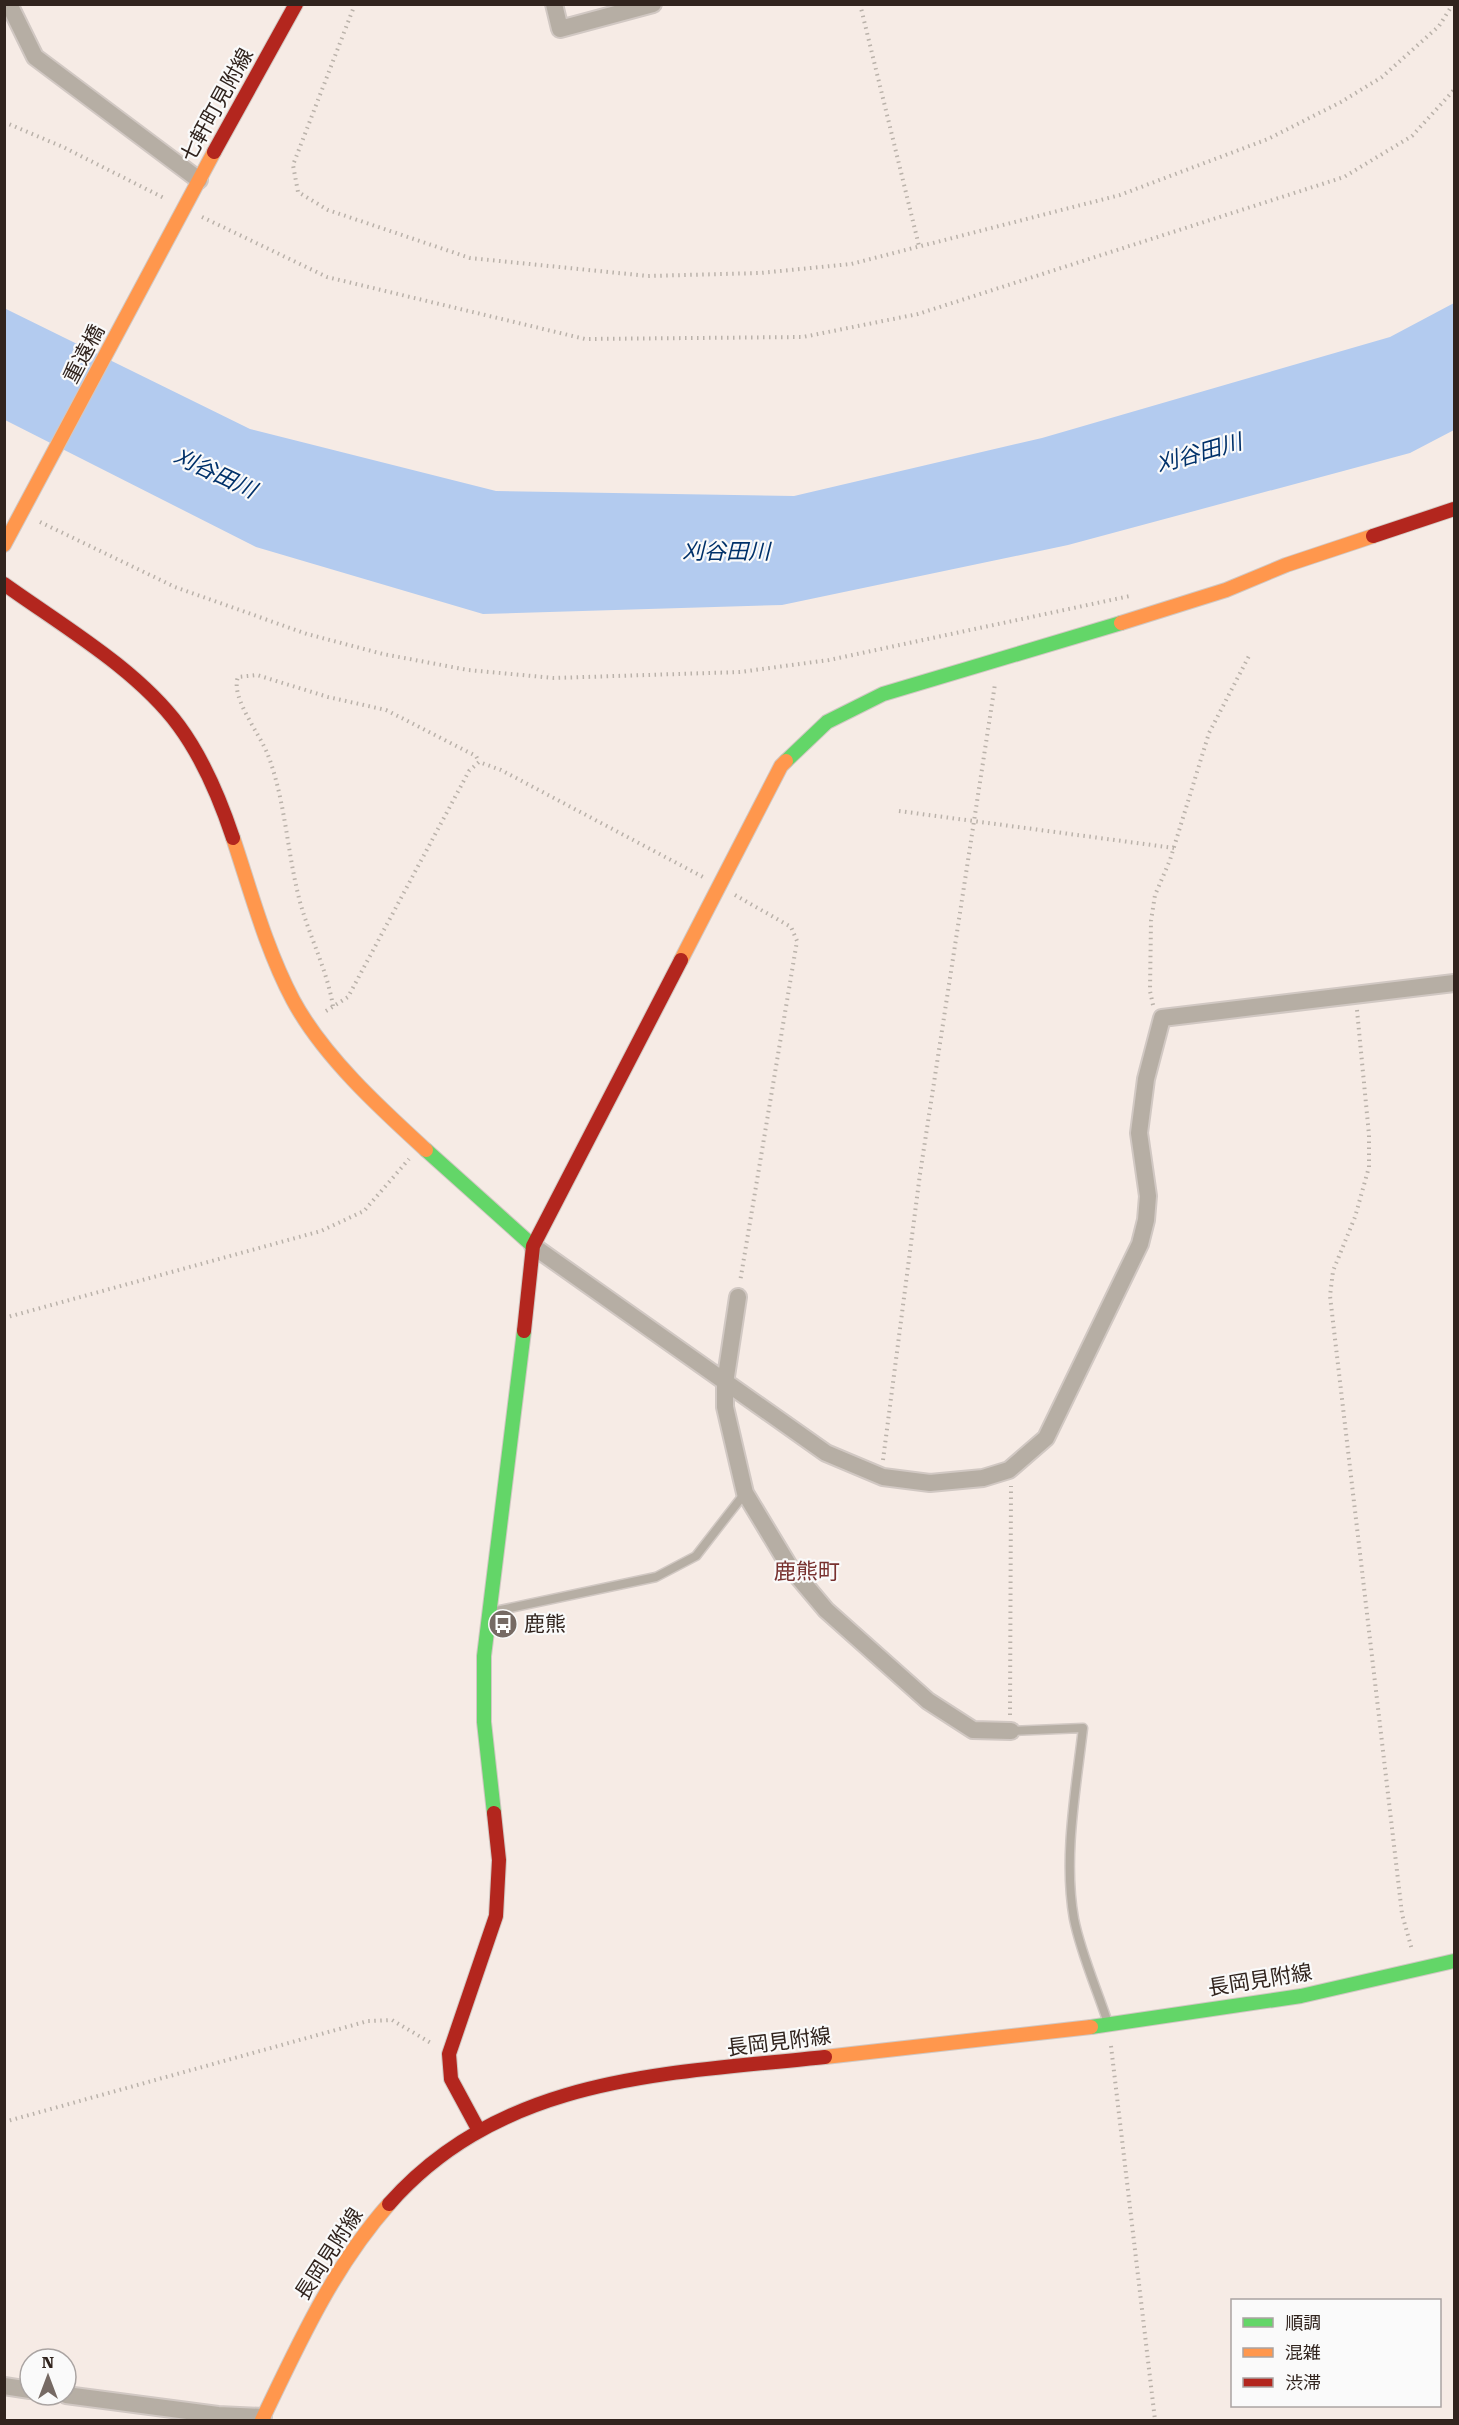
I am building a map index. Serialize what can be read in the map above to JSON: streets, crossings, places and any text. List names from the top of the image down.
{
  "streets": {
    "street": ["七軒町見附線", "重遠橋", "長岡見附線"]
  },
  "crossings": [
    ["七軒町見附線", "重遠橋"]
  ],
  "districts": ["鹿熊町"],
  "water": ["刈谷田川"],
  "places": {
    "bus stop": ["鹿熊"]
  },
  "legend": ["順調", "混雑", "渋滞"],
  "north": "top"
}
